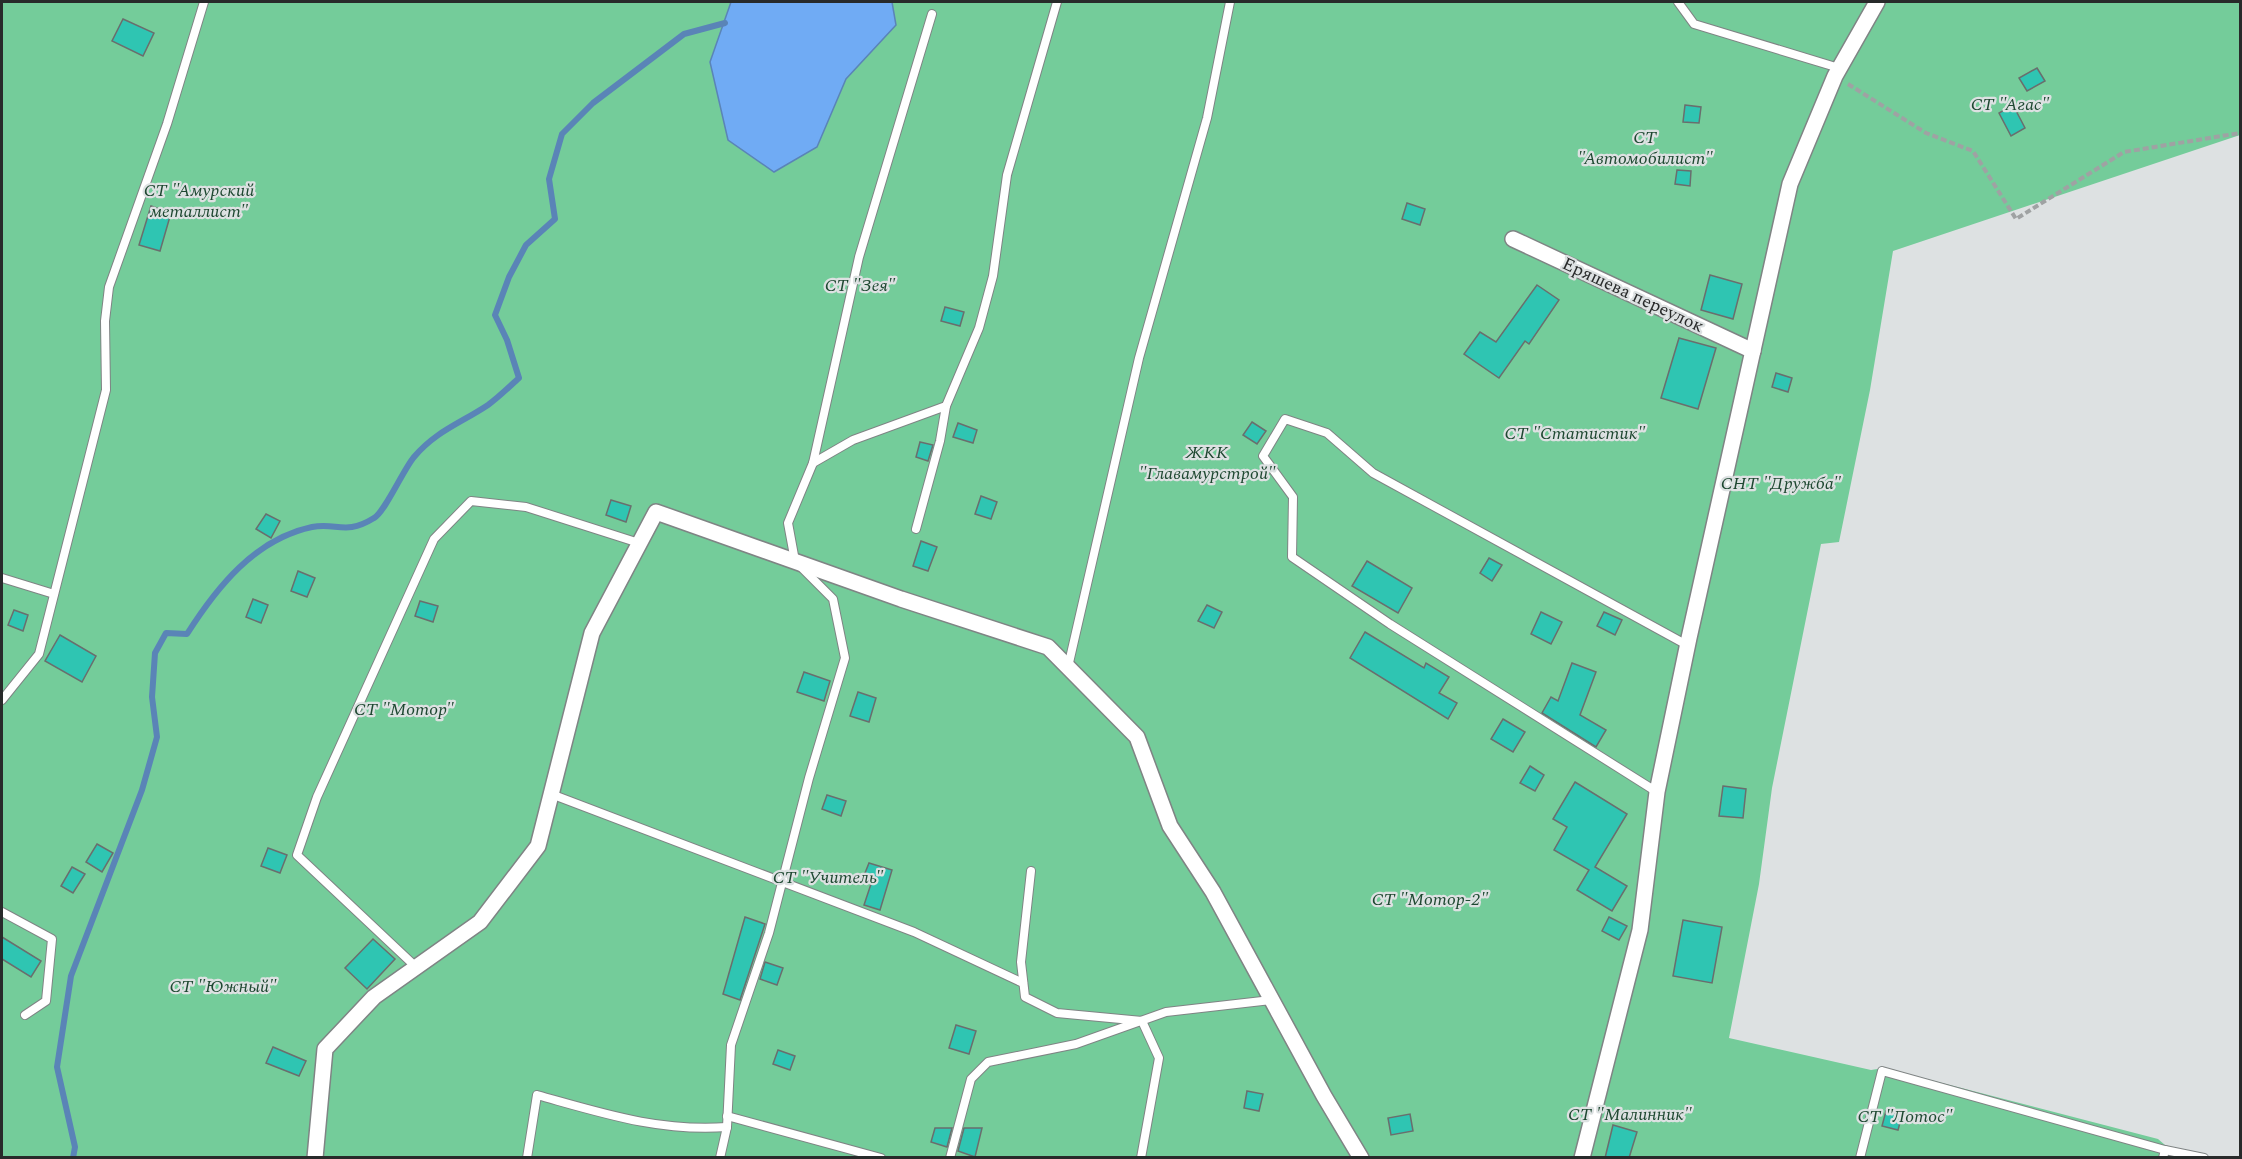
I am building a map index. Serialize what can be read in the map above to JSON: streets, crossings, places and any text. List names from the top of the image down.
{
  "streets": {
    "street": ["Еряшева переулок"]
  },
  "parks": [
    "СТ \"Агас\"",
    "СТ \"Автомобилист\"",
    "СТ \"Амурский металлист\"",
    "СТ \"Зея\"",
    "СТ \"Статистик\"",
    "ЖКК \"Главамурстрой\"",
    "СНТ \"Дружба\"",
    "СТ \"Мотор\"",
    "СТ \"Учитель\"",
    "СТ \"Мотор-2\"",
    "СТ \"Южный\"",
    "СТ \"Малинник\"",
    "СТ \"Лотос\""
  ]
}
